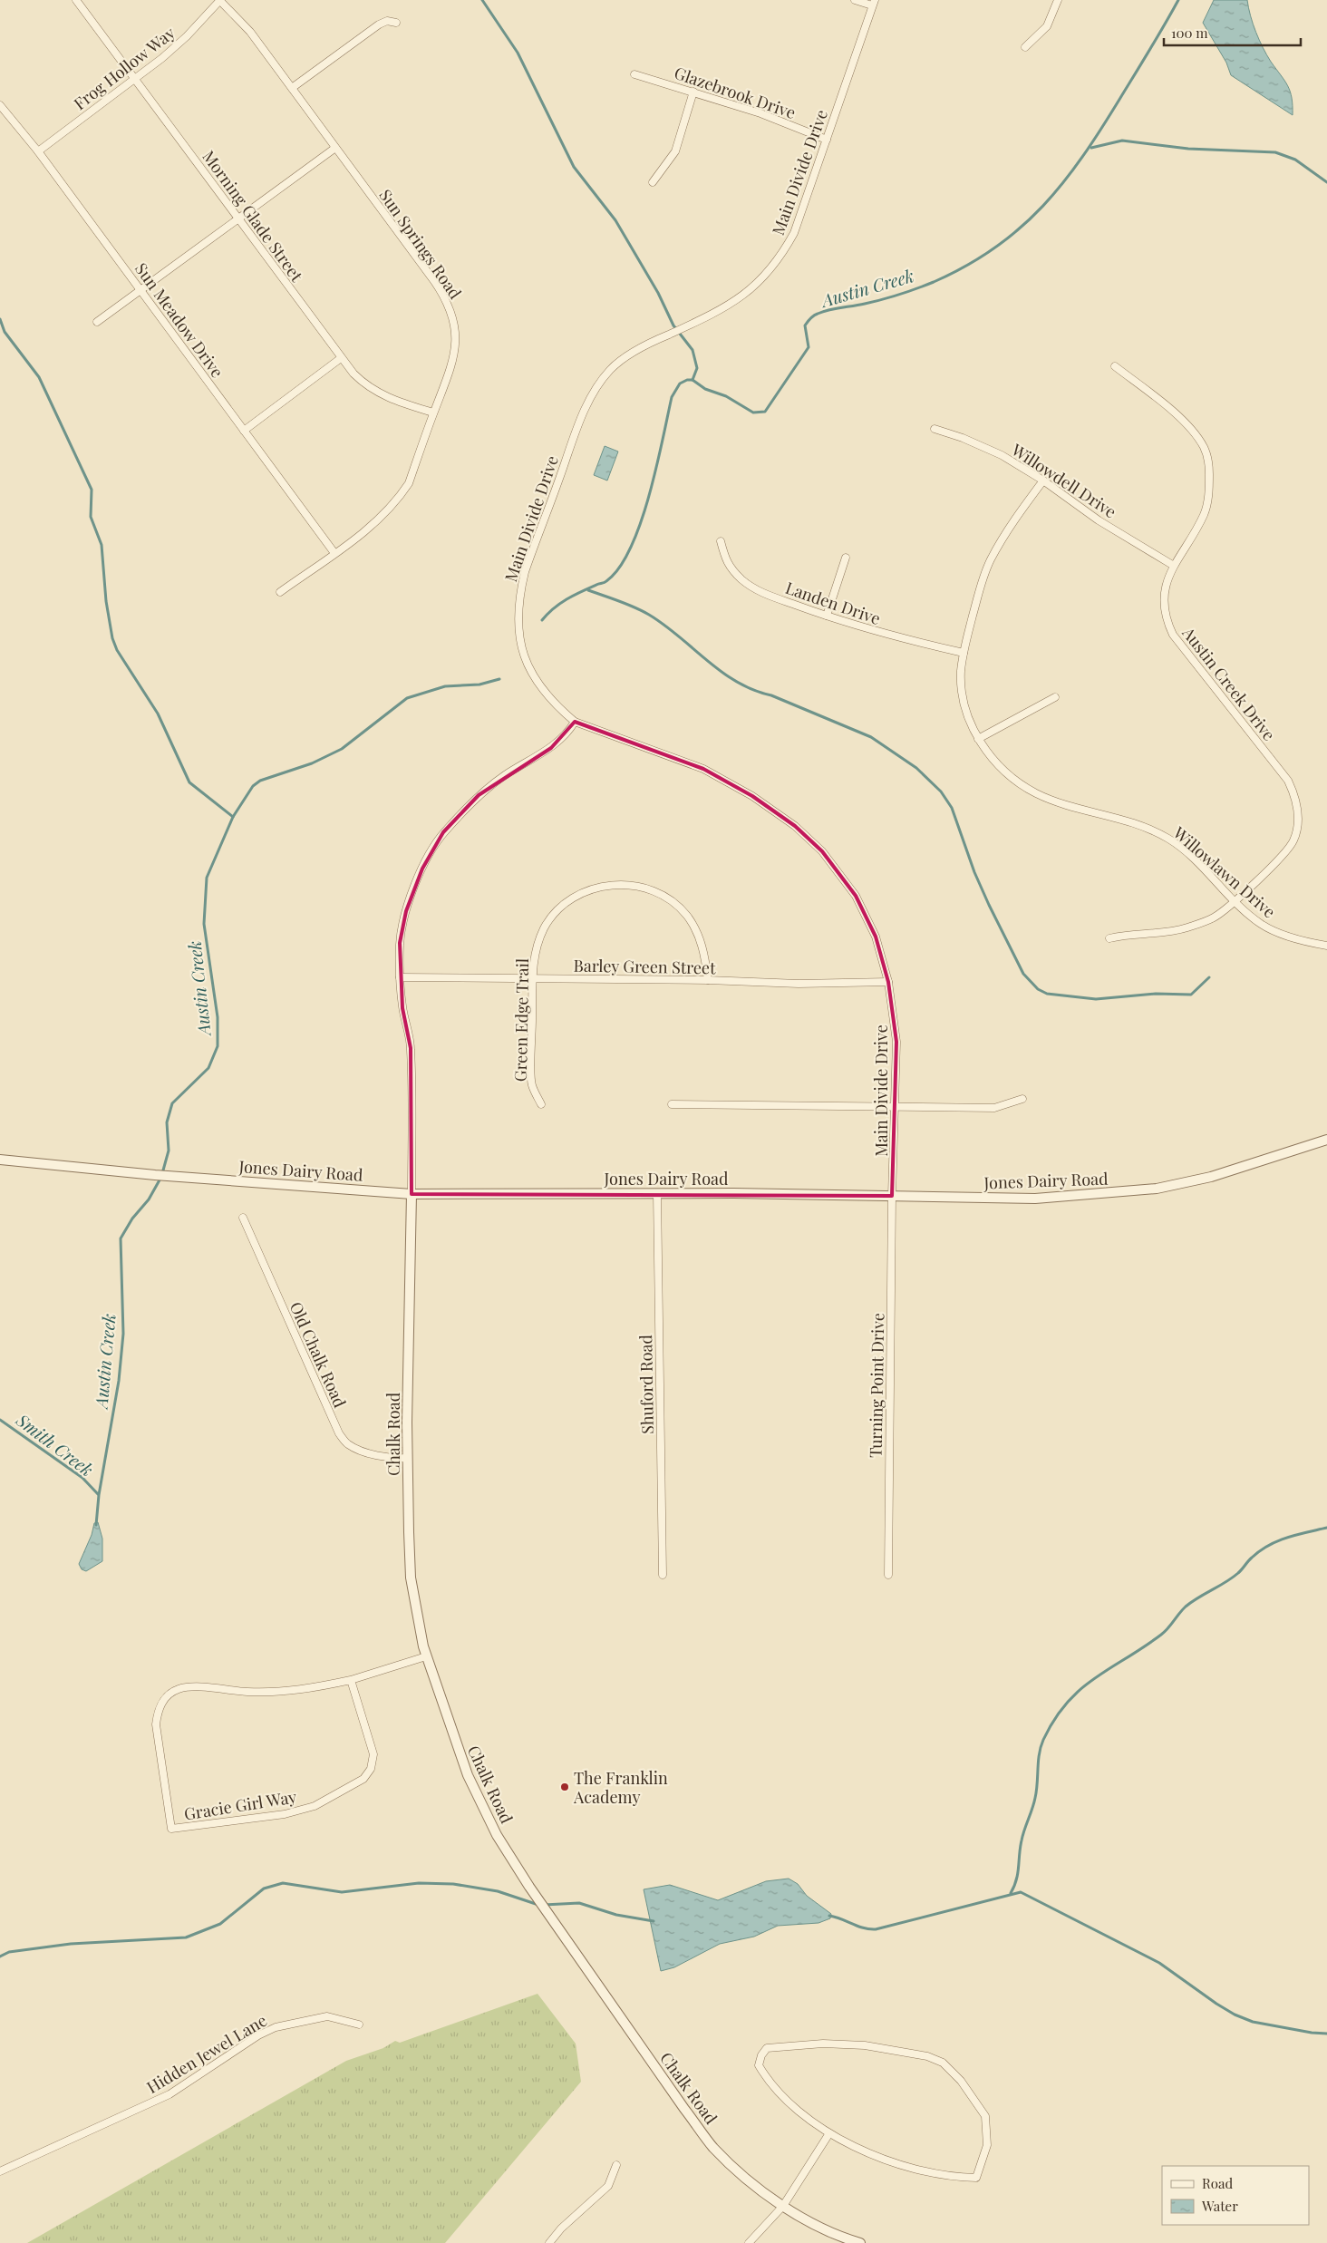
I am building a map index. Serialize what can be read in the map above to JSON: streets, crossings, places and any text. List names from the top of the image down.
{
  "streets": {
    "street": [
      "Frog Hollow Way",
      "Glazebrook Drive",
      "Main Divide Drive",
      "Morning Glade Street",
      "Sun Springs Road",
      "Sun Meadow Drive",
      "Willowdell Drive",
      "Landen Drive",
      "Austin Creek Drive",
      "Willowlawn Drive",
      "Barley Green Street",
      "Green Edge Trail",
      "Jones Dairy Road",
      "Old Chalk Road",
      "Shuford Road",
      "Turning Point Drive",
      "Chalk Road",
      "Gracie Girl Way",
      "Hidden Jewel Lane"
    ]
  },
  "crossings": [
    ["Frog Hollow Way", "Morning Glade Street"],
    ["Frog Hollow Way", "Sun Springs Road"],
    ["Frog Hollow Way", "Sun Meadow Drive"],
    ["Glazebrook Drive", "Main Divide Drive"],
    ["Main Divide Drive", "Barley Green Street"],
    ["Main Divide Drive", "Jones Dairy Road"],
    ["Main Divide Drive", "Turning Point Drive"],
    ["Morning Glade Street", "Sun Springs Road"],
    ["Sun Springs Road", "Sun Meadow Drive"],
    ["Willowdell Drive", "Austin Creek Drive"],
    ["Willowdell Drive", "Willowlawn Drive"],
    ["Landen Drive", "Willowlawn Drive"],
    ["Austin Creek Drive", "Willowlawn Drive"],
    ["Barley Green Street", "Green Edge Trail"],
    ["Jones Dairy Road", "Shuford Road"],
    ["Jones Dairy Road", "Turning Point Drive"],
    ["Jones Dairy Road", "Chalk Road"],
    ["Old Chalk Road", "Chalk Road"],
    ["Chalk Road", "Gracie Girl Way"]
  ],
  "water": ["Austin Creek", "Smith Creek"],
  "places": ["The Franklin Academy"],
  "legend": ["Road", "Water"],
  "scale_bar": "100 m"
}
